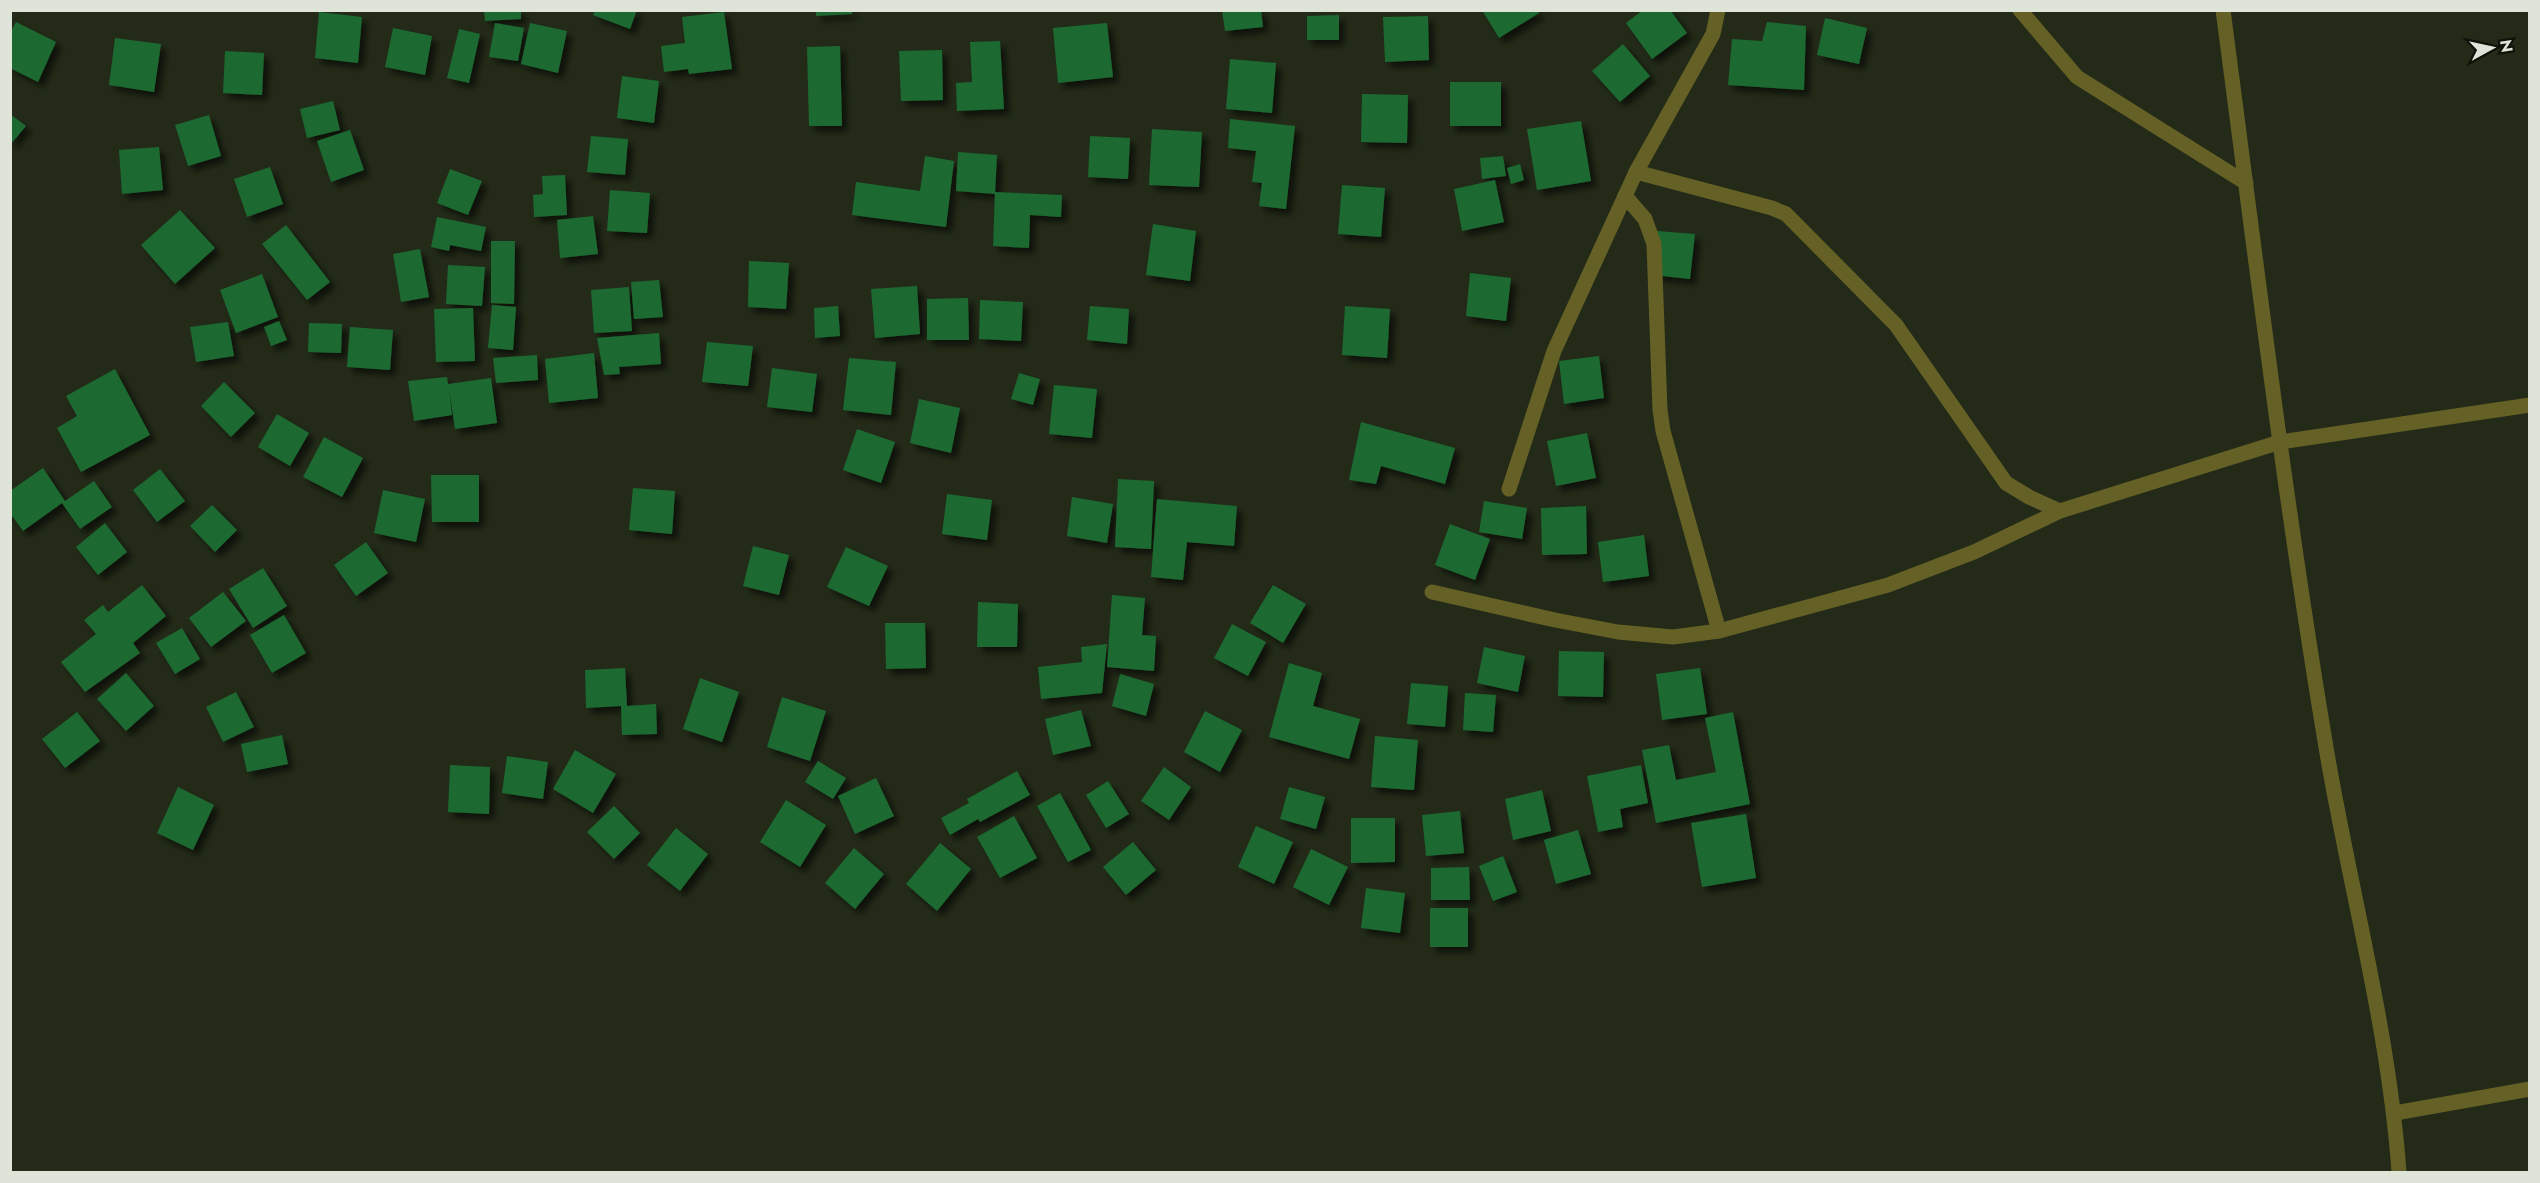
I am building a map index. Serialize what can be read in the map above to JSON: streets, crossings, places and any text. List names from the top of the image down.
{
  "north": "right"
}
